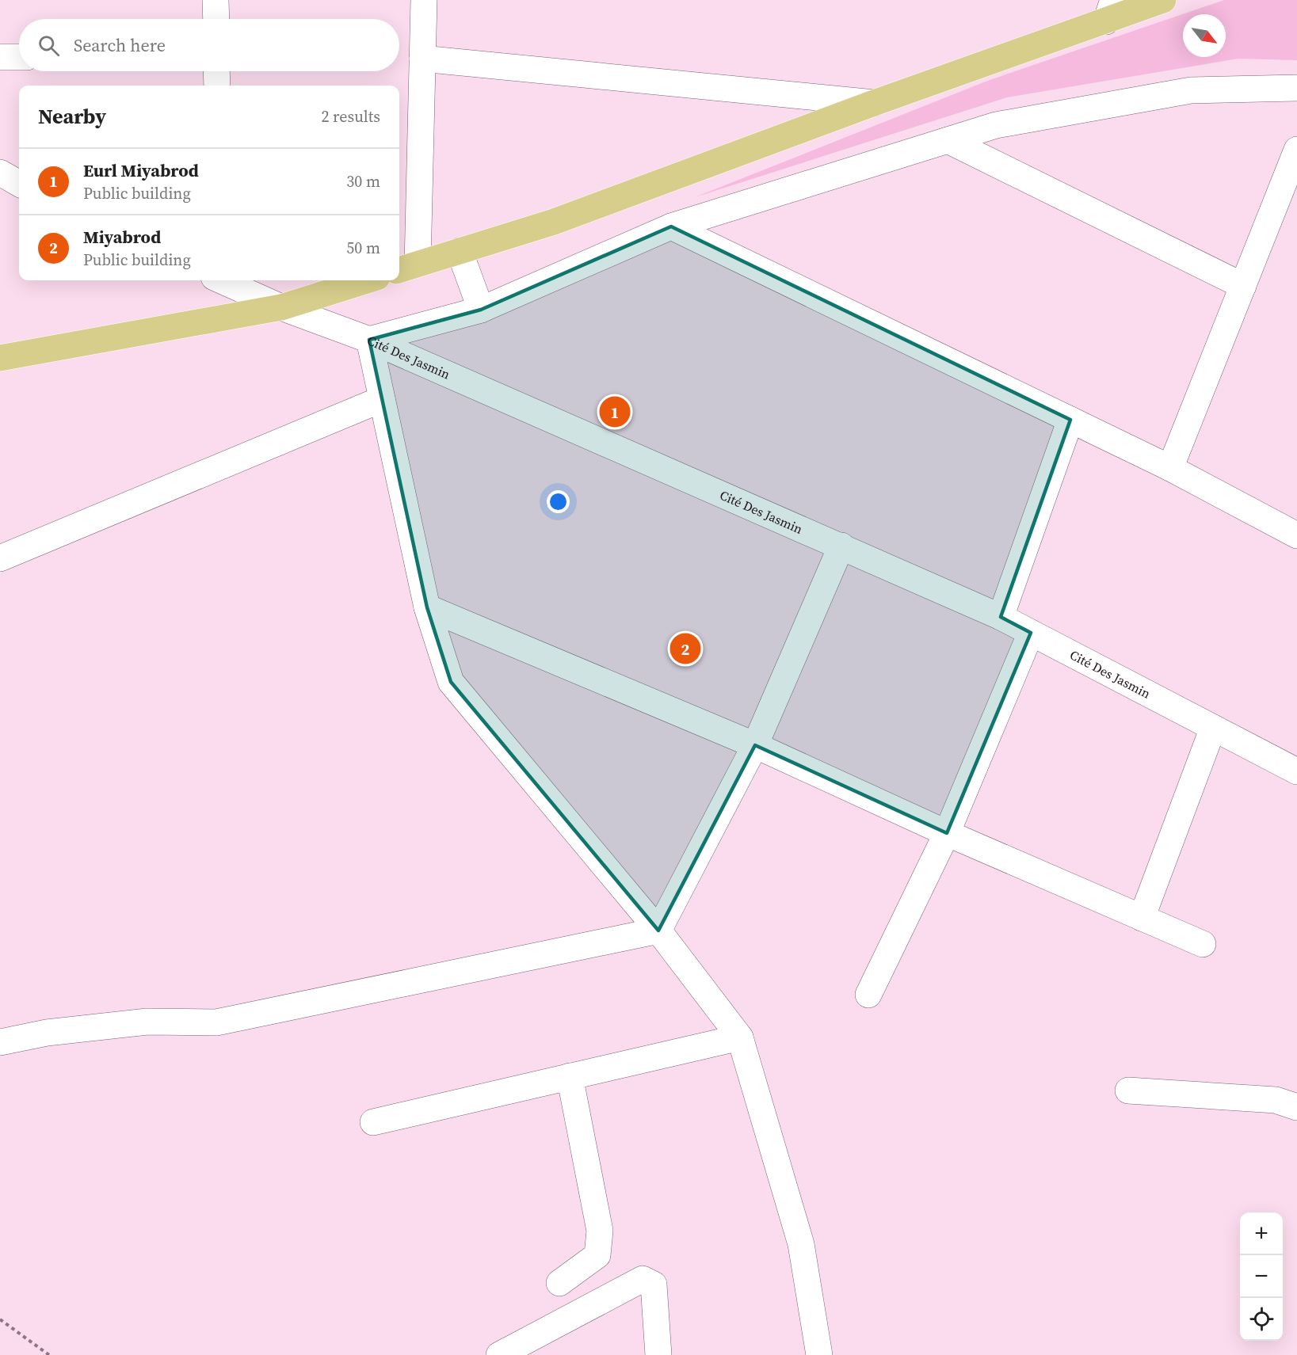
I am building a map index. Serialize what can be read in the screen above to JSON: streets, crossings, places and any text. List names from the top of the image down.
{
  "streets": {
    "street": ["Cité Des Jasmin"]
  },
  "north": "bottom right",
  "page": {
    "search": "Search here",
    "heading": ["Nearby", "2 results"],
    "list": [
      {
        "mark": "1",
        "name": "Eurl Miyabrod",
        "note": "Public building",
        "value": "30 m"
      },
      {
        "mark": "2",
        "name": "Miyabrod",
        "note": "Public building",
        "value": "50 m"
      }
    ],
    "pins": ["1", "2"],
    "map_buttons": ["+", "−"]
  }
}
